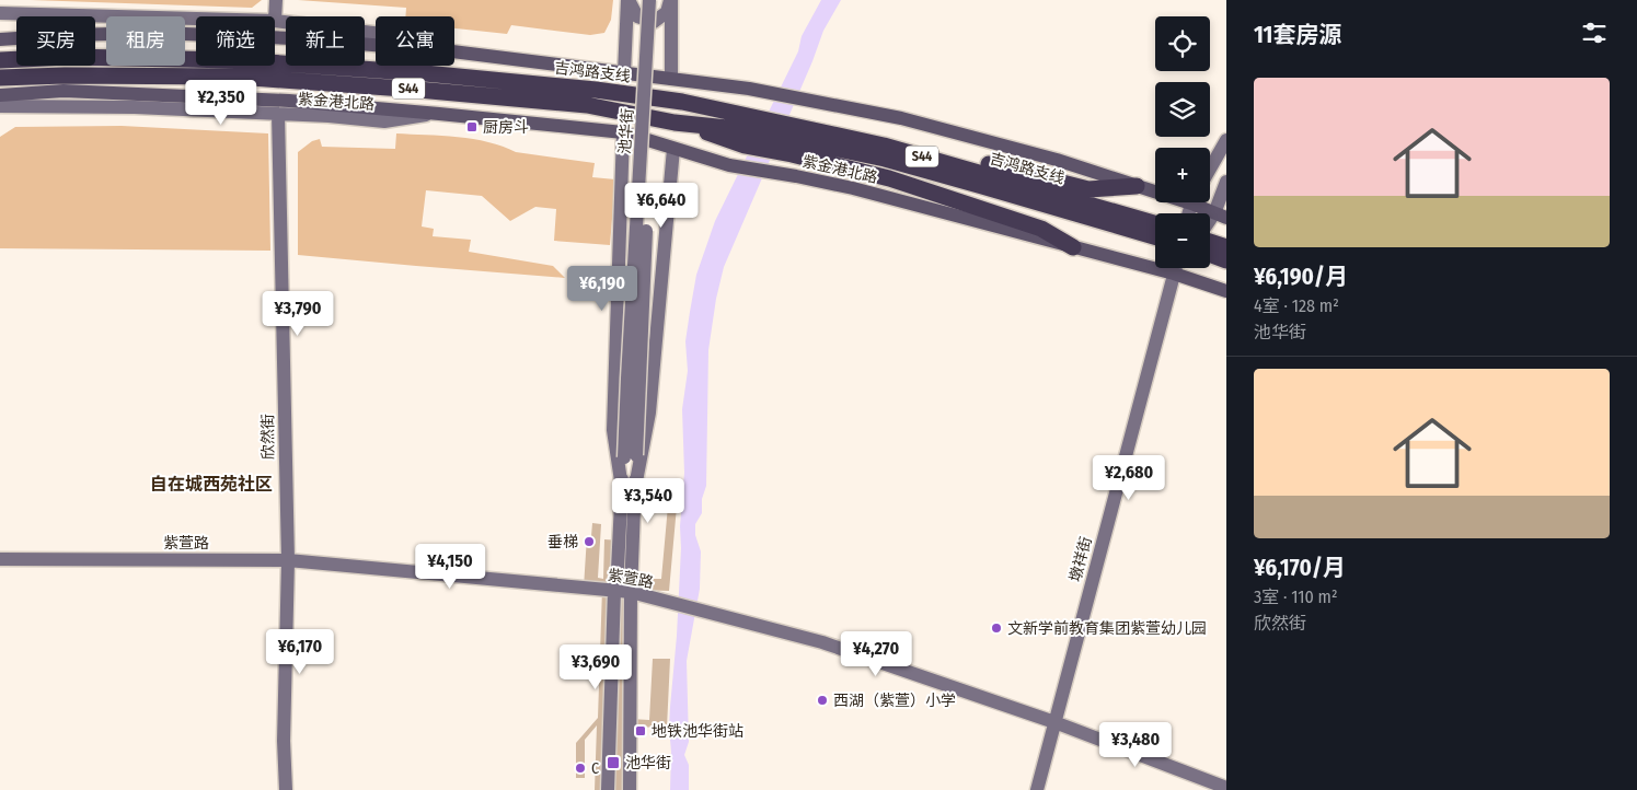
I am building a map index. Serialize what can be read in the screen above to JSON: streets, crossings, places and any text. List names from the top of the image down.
{
  "streets": {
    "highway": ["吉鸿路支线", "S44"],
    "main road": ["紫金港北路"],
    "street": [
      "池华街",
      "欣然街",
      "紫萱路",
      "墩祥街"
    ]
  },
  "crossings": [
    ["紫金港北路", "欣然街"],
    ["紫金港北路", "墩祥街"],
    ["池华街", "紫萱路"],
    ["欣然街", "紫萱路"],
    ["紫萱路", "墩祥街"]
  ],
  "districts": ["自在城西苑社区"],
  "places": {
    "transit": ["厨房斗", "地铁池华街站", "池华街"],
    "other": [
      "垂梯",
      "文新学前教育集团紫萱幼儿园",
      "西湖（紫萱）小学",
      "C"
    ]
  },
  "page": {
    "heading": "11套房源",
    "map_buttons": ["+", "−"],
    "chip": [
      "买房",
      "租房",
      "筛选",
      "新上",
      "公寓"
    ],
    "list": [
      {
        "name": "¥6,190/月",
        "note": "4室 · 128 m² · 池华街"
      },
      {
        "name": "¥6,170/月",
        "note": "3室 · 110 m² · 欣然街"
      }
    ],
    "price": [
      "¥2,350",
      "¥6,640",
      "¥6,190",
      "¥3,790",
      "¥2,680",
      "¥3,540",
      "¥4,150",
      "¥6,170",
      "¥4,270",
      "¥3,690",
      "¥3,480"
    ]
  }
}
